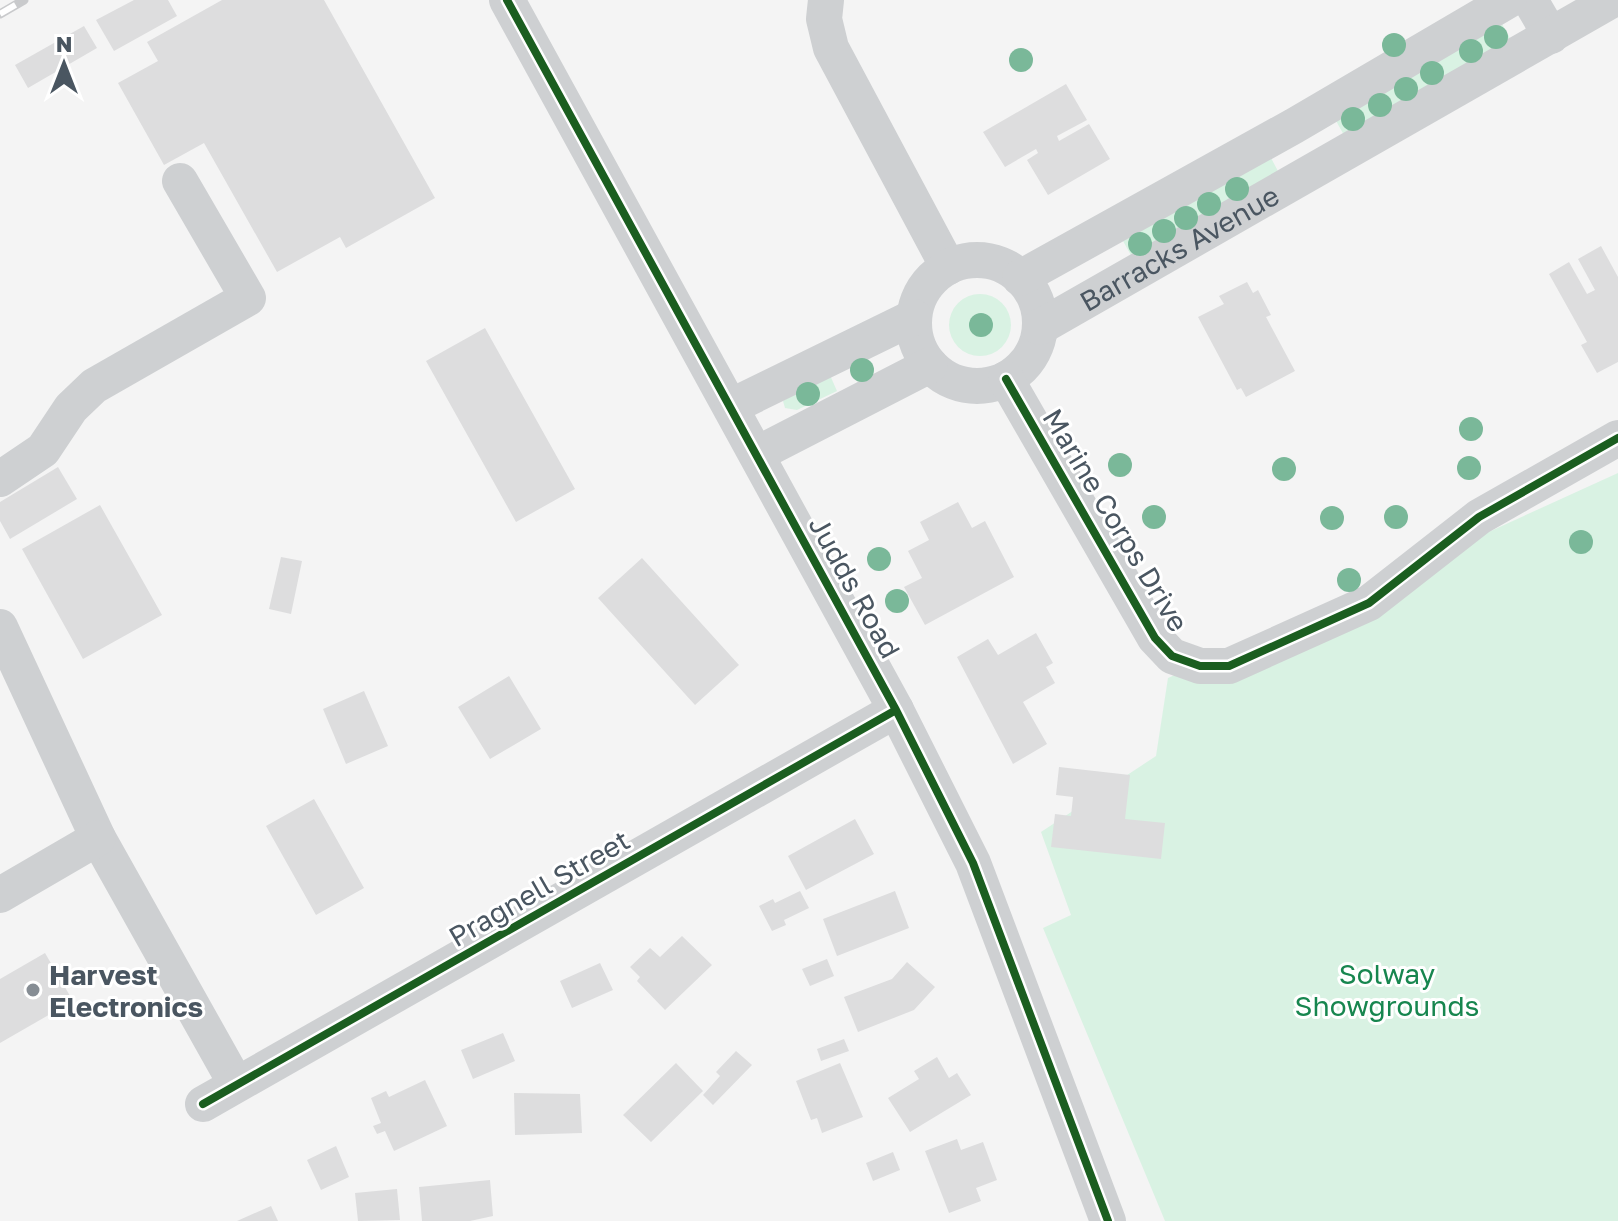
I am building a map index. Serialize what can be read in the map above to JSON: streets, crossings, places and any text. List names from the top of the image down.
{
  "streets": {
    "street": [
      "Barracks Avenue",
      "Marine Corps Drive",
      "Judds Road",
      "Pragnell Street"
    ]
  },
  "crossings": [
    ["Barracks Avenue", "Marine Corps Drive"],
    ["Judds Road", "Pragnell Street"]
  ],
  "parks": ["Solway Showgrounds"],
  "places": ["Harvest Electronics"],
  "north": "top"
}
